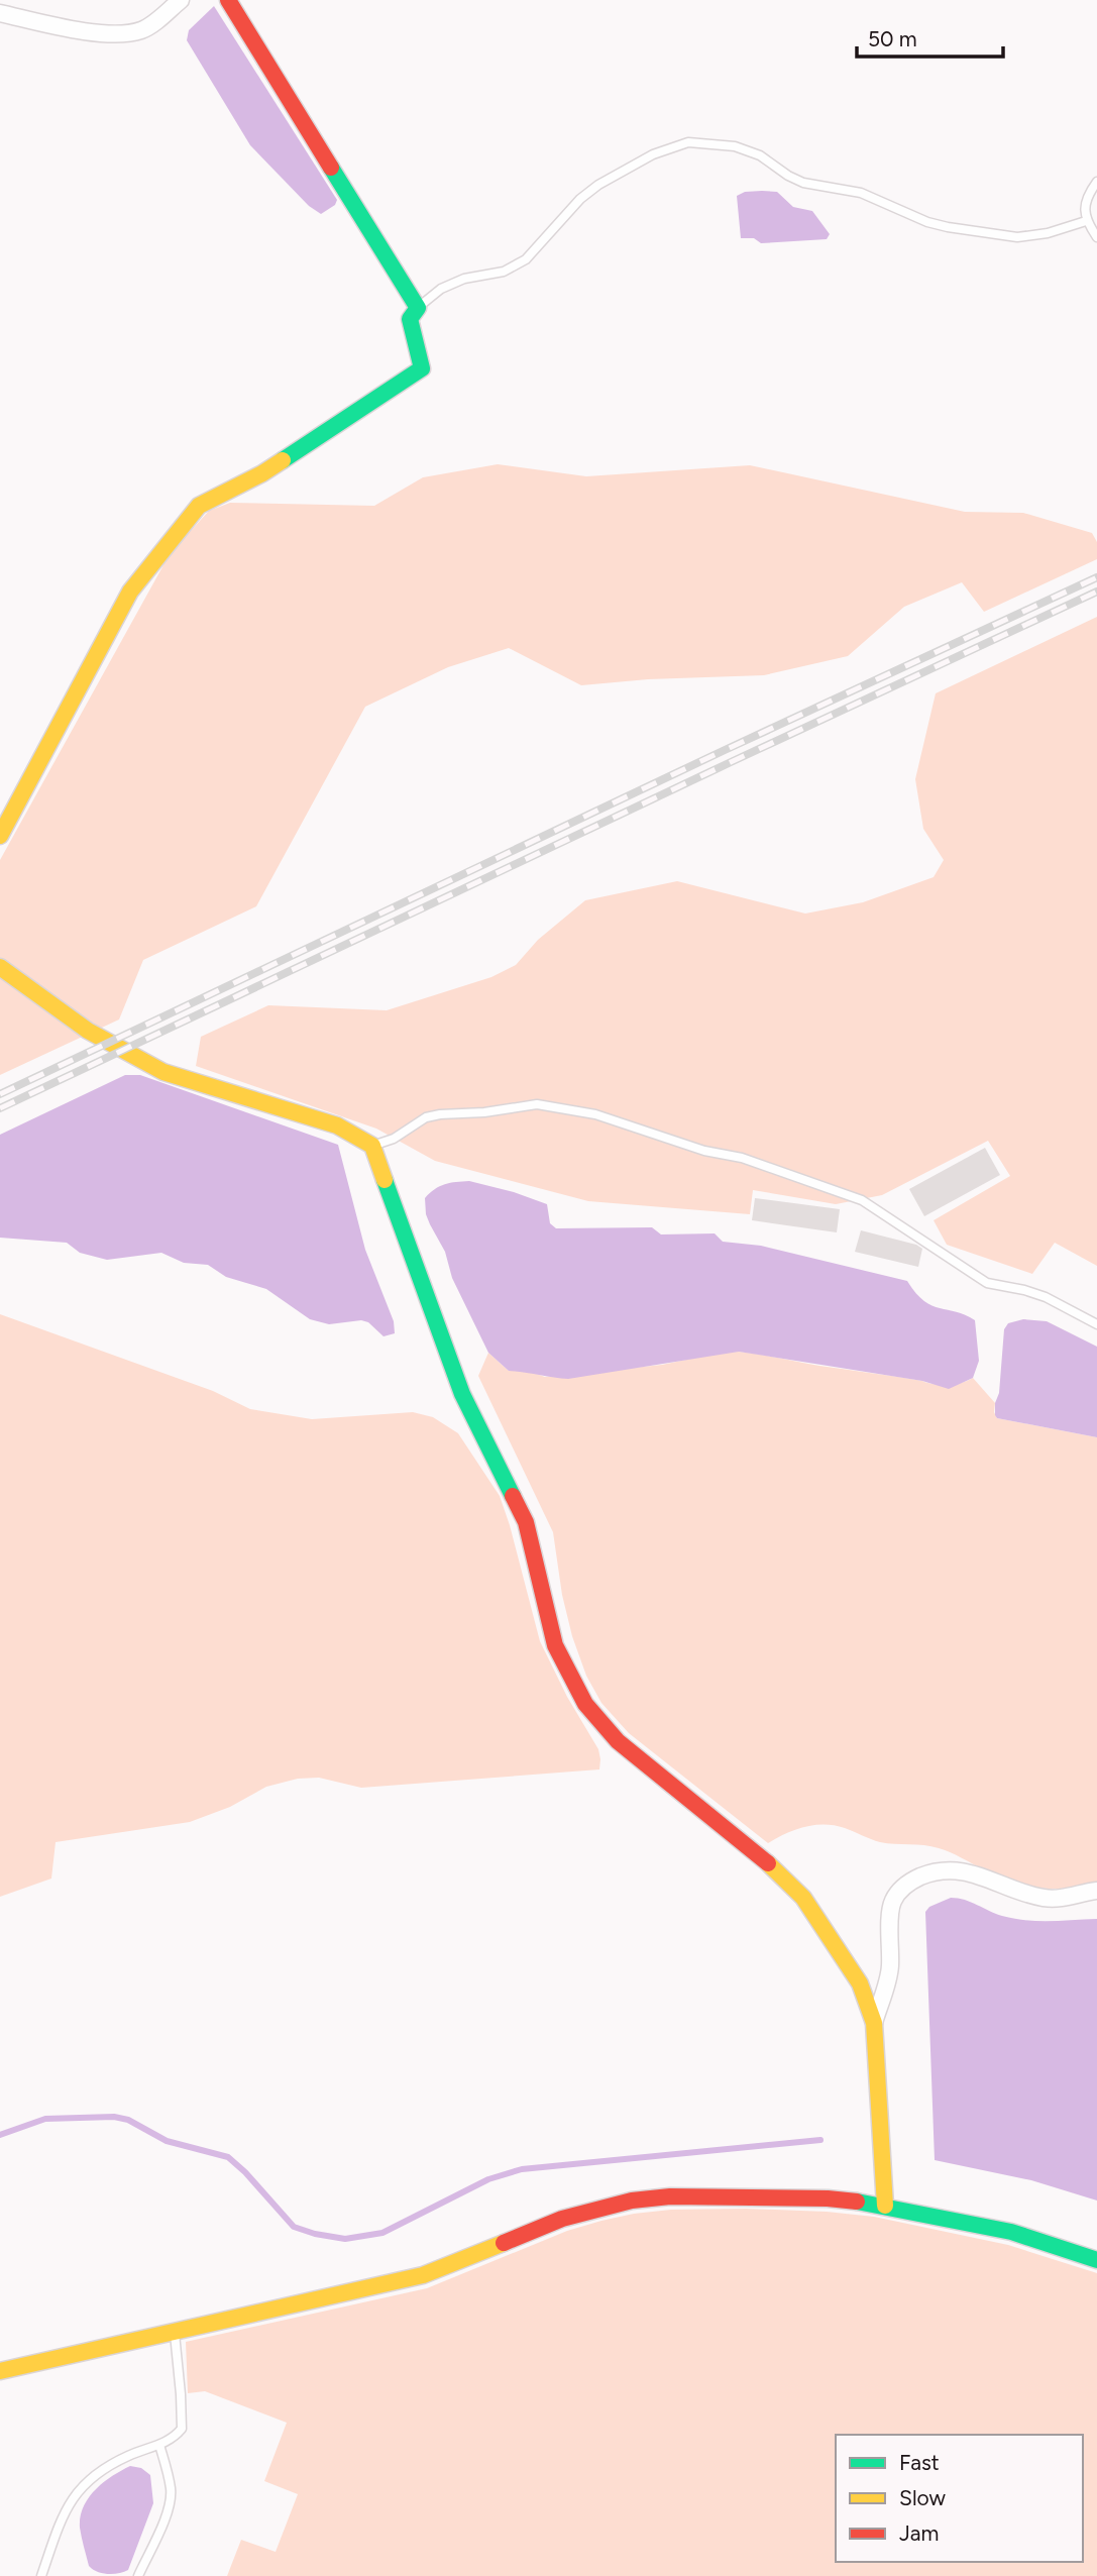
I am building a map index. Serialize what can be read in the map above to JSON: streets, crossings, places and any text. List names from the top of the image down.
{
  "legend": ["Fast", "Slow", "Jam"],
  "scale_bar": "50 m"
}
